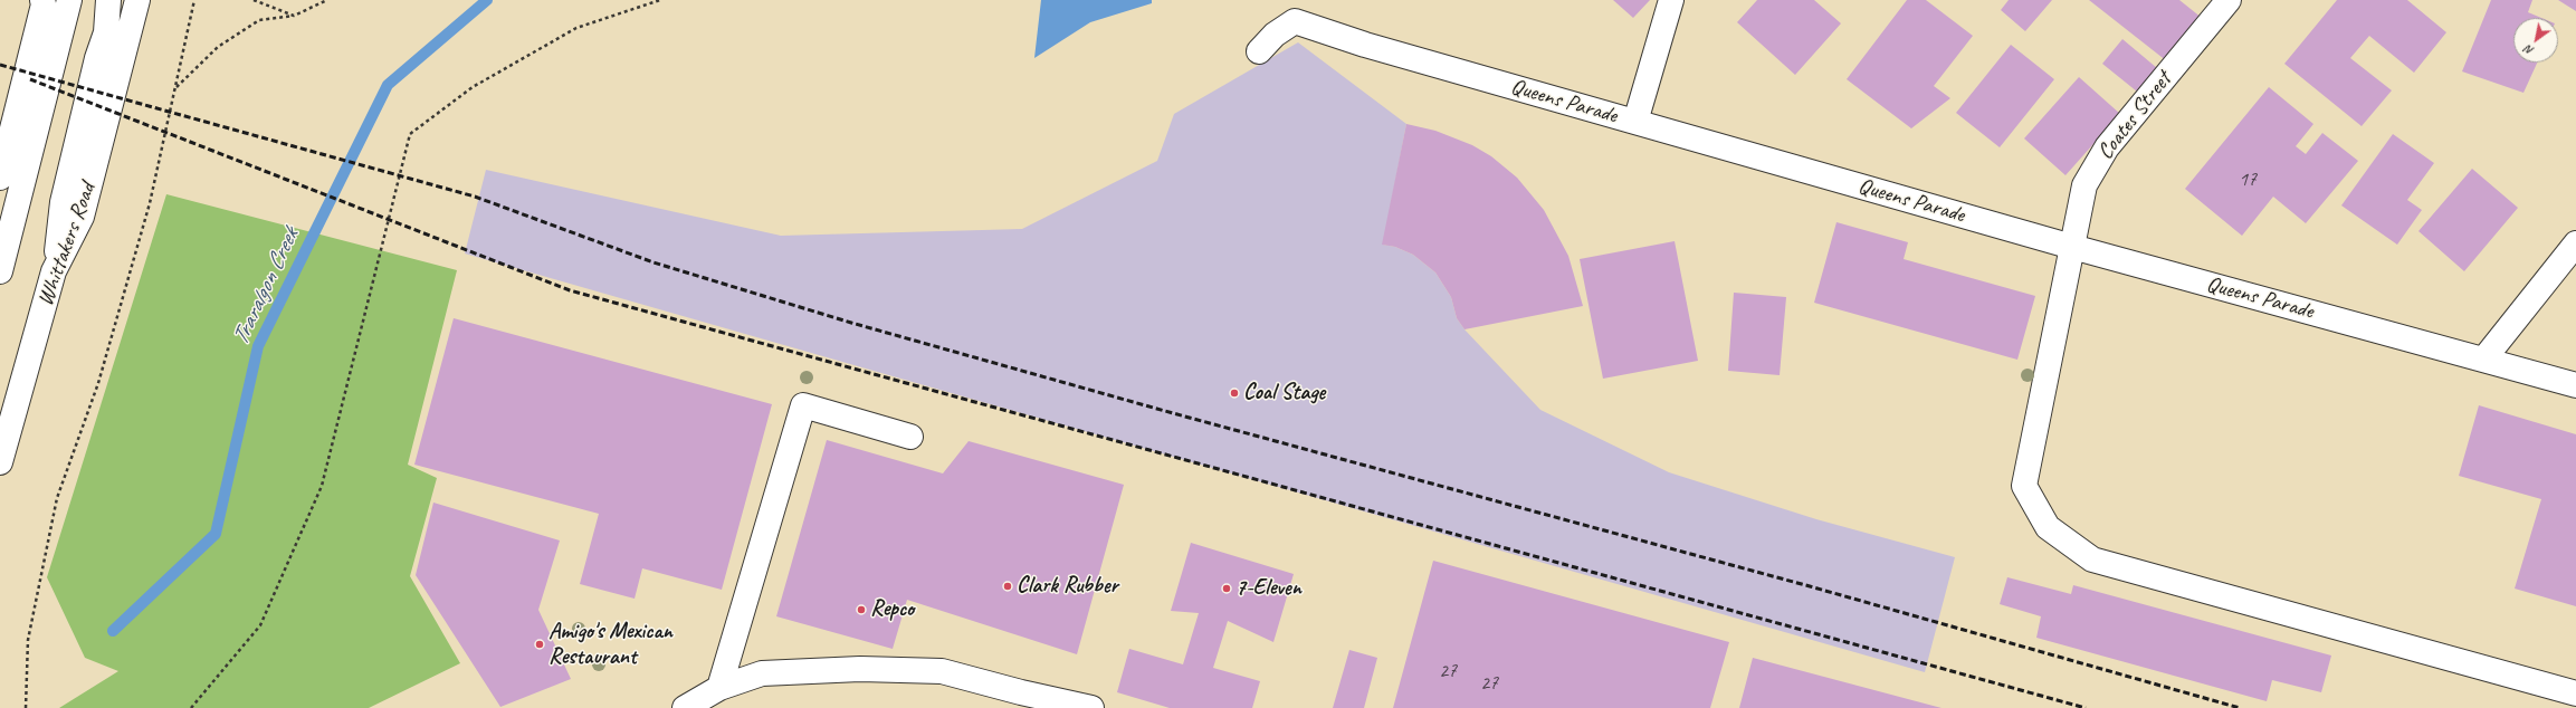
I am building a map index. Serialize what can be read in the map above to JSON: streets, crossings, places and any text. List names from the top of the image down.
{
  "streets": {
    "street": ["Queens Parade", "Coates Street", "Whittakers Road"]
  },
  "crossings": [
    ["Queens Parade", "Coates Street"]
  ],
  "water": ["Traralgon Creek"],
  "places": [
    "Coal Stage",
    "Clark Rubber",
    "7-Eleven",
    "Repco",
    "Amigo's Mexican Restaurant"
  ],
  "house_numbers": ["17", "27", "27"],
  "north": "bottom left"
}
